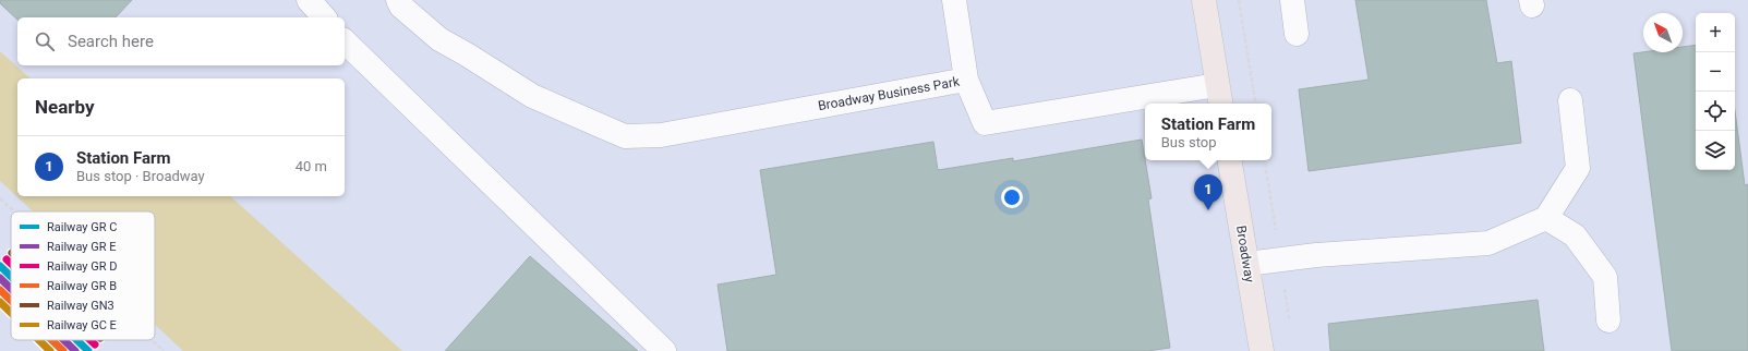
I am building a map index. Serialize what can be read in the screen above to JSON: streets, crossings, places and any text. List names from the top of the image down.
{
  "streets": {
    "main road": ["Broadway"],
    "lane": ["Broadway Business Park"]
  },
  "legend": [
    "Railway GR C",
    "Railway GR E",
    "Railway GR D",
    "Railway GR B",
    "Railway GN3",
    "Railway GC E"
  ],
  "north": "top left",
  "page": {
    "map_buttons": ["+", "−"],
    "search": "Search here",
    "heading": "Nearby",
    "popup": ["Station Farm", "Bus stop"],
    "list": [
      {
        "mark": "1",
        "name": "Station Farm",
        "note": "Bus stop · Broadway",
        "value": "40 m"
      }
    ],
    "pins": "1"
  }
}
